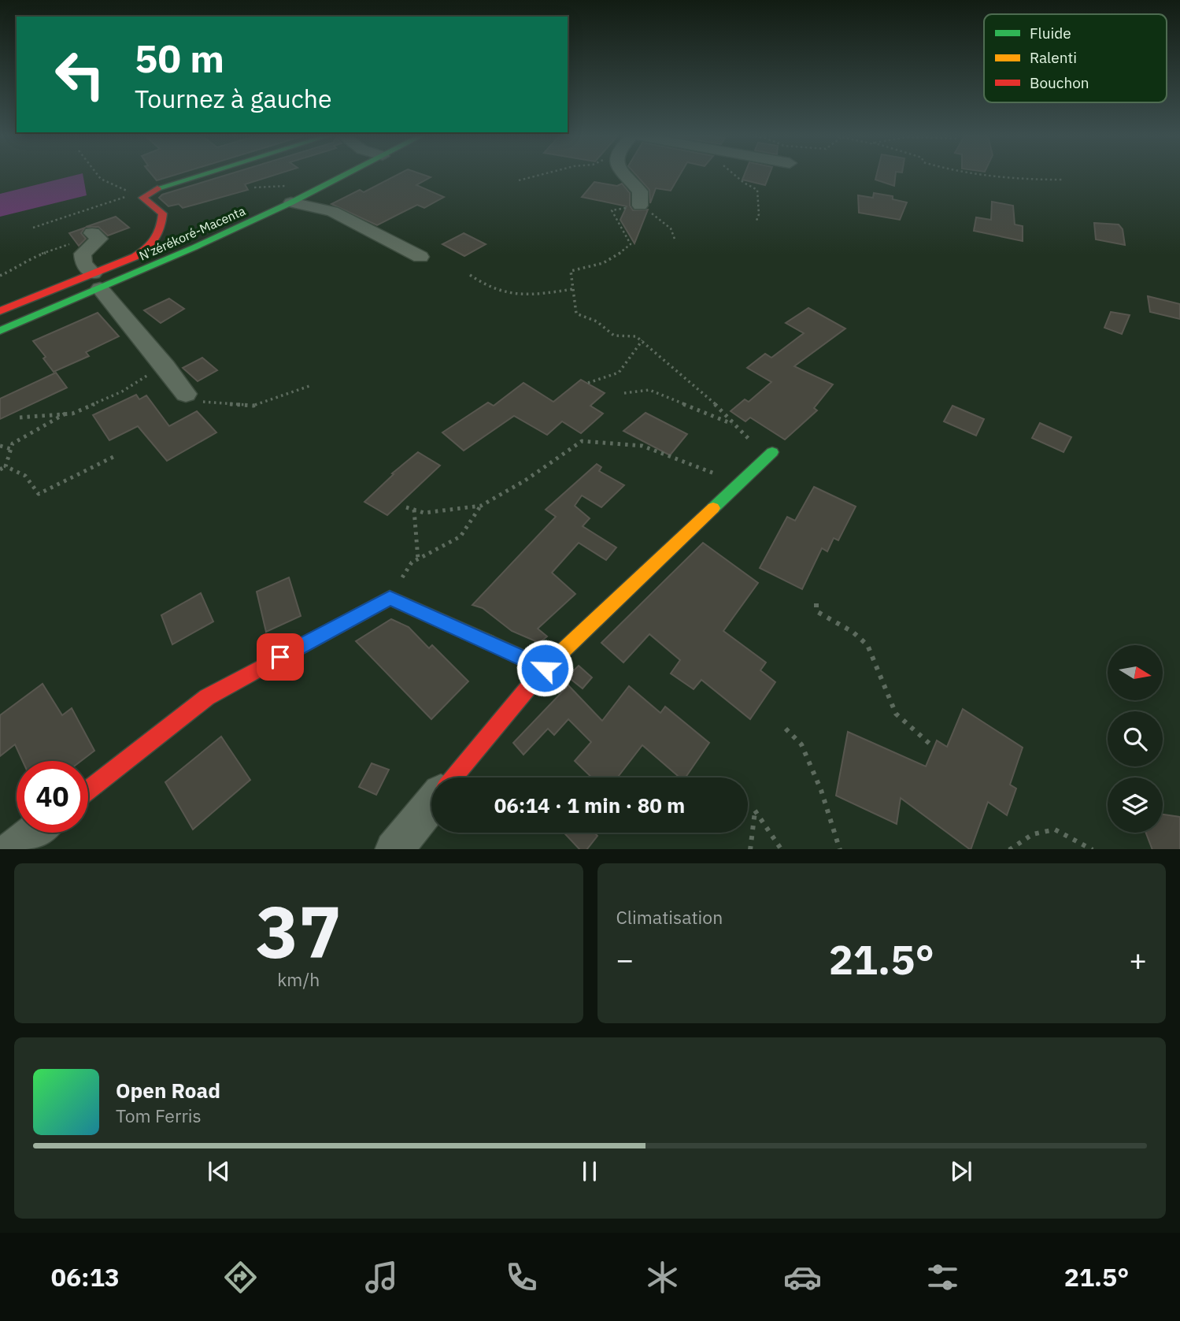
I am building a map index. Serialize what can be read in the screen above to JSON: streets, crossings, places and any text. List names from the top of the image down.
{
  "streets": {
    "main road": ["N'zérékoré-Macenta"]
  },
  "legend": ["Fluide", "Ralenti", "Bouchon"],
  "north": "right",
  "page": {
    "turn": ["50 m", "Tournez à gauche"],
    "limit": "40",
    "trip": "06:14 · 1 min · 80 m",
    "tile": [
      ["37", "km/h"],
      "Climatisation"
    ],
    "heat": ["−", "21.5°", "+"],
    "song": ["Open Road", "Tom Ferris"],
    "tabs": ["06:13", "21.5°"]
  }
}
